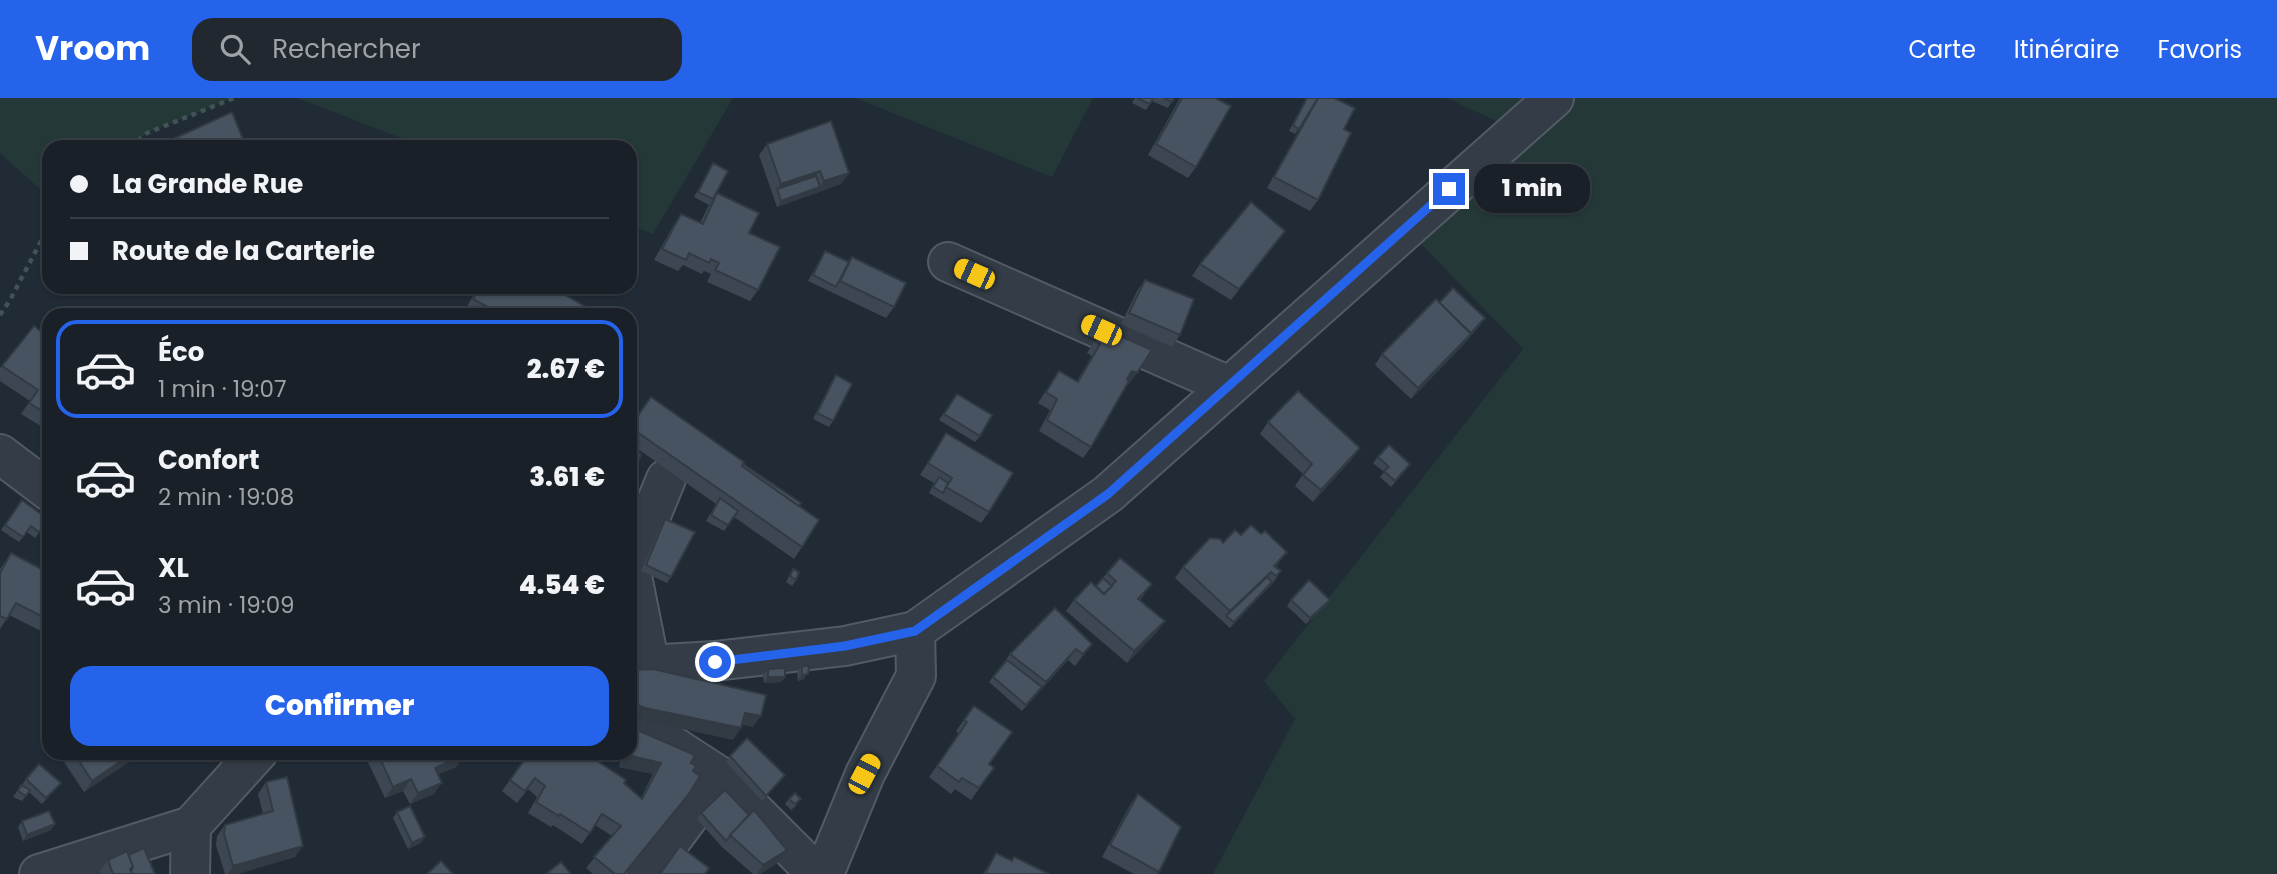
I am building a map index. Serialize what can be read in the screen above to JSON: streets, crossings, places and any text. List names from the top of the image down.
{
  "page": {
    "header": "Vroom",
    "search": "Rechercher",
    "nav": ["Carte", "Itinéraire", "Favoris"],
    "banner": ["La Grande Rue", "Route de la Carterie"],
    "bubble": "1 min",
    "list": [
      {
        "name": "Éco",
        "note": "1 min · 19:07",
        "value": "2.67 €"
      },
      {
        "name": "Confort",
        "note": "2 min · 19:08",
        "value": "3.61 €"
      },
      {
        "name": "XL",
        "note": "3 min · 19:09",
        "value": "4.54 €"
      }
    ],
    "buttons": "Confirmer"
  }
}
